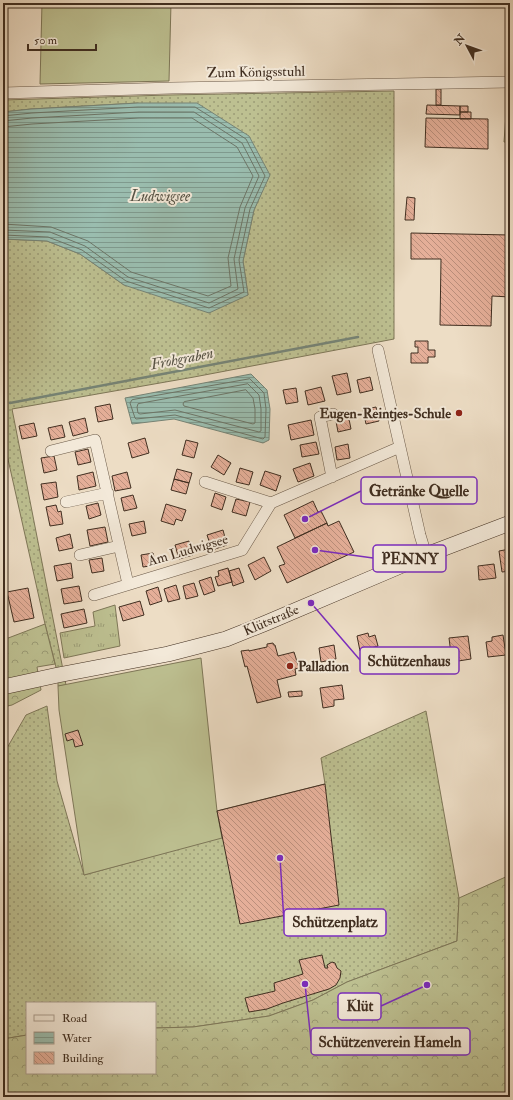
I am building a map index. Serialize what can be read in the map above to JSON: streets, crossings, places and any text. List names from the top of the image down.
{
  "streets": {
    "main road": ["Klütstraße"],
    "street": ["Zum Königsstuhl", "Am Ludwigsee"]
  },
  "water": ["Ludwigsee", "Frohgraben"],
  "places": [
    "Eugen-Reintjes-Schule",
    "Getränke Quelle",
    "PENNY",
    "Schützenhaus",
    "Palladion",
    "Schützenplatz",
    "Schützenverein Hameln",
    "Klüt"
  ],
  "legend": ["Road", "Water", "Building"],
  "scale_bar": "50 m",
  "north": "top left"
}
